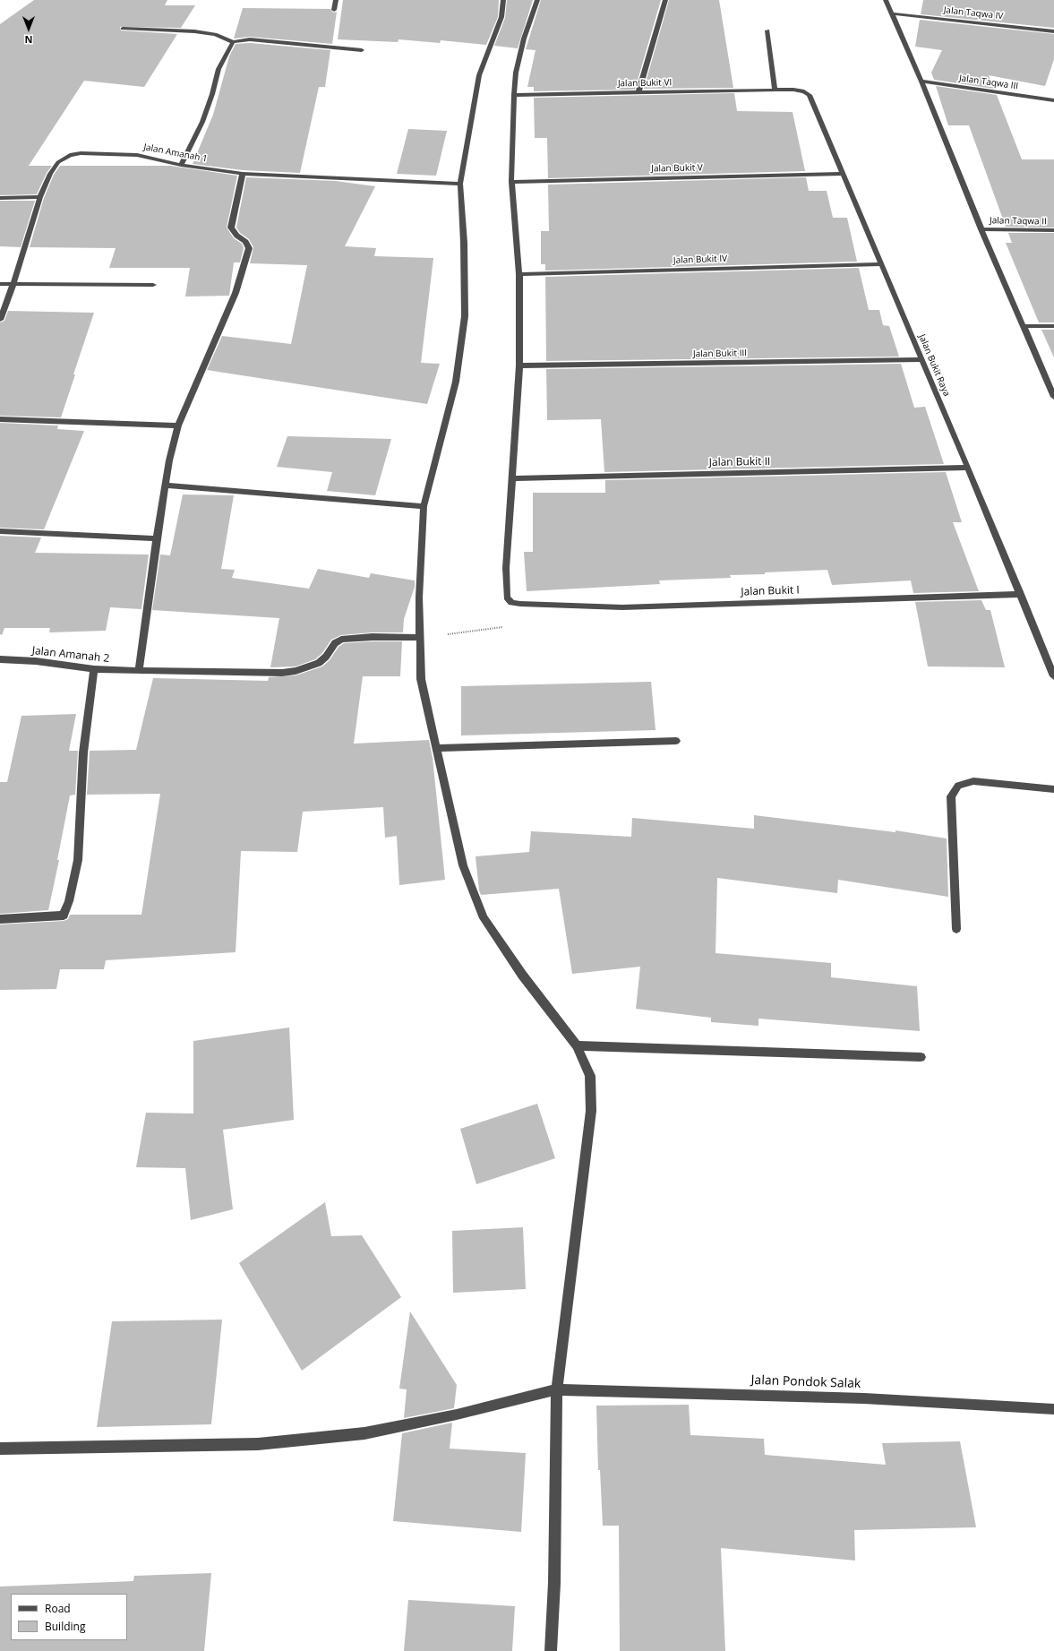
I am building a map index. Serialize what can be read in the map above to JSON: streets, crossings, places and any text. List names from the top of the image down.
{
  "streets": {
    "street": [
      "Jalan Taqwa IV",
      "Jalan Taqwa III",
      "Jalan Bukit VI",
      "Jalan Amanah 1",
      "Jalan Bukit V",
      "Jalan Taqwa II",
      "Jalan Bukit IV",
      "Jalan Bukit III",
      "Jalan Bukit Raya",
      "Jalan Bukit II",
      "Jalan Bukit I",
      "Jalan Amanah 2",
      "Jalan Pondok Salak"
    ]
  },
  "crossings": [
    ["Jalan Bukit VI", "Jalan Bukit Raya"],
    ["Jalan Bukit V", "Jalan Bukit Raya"],
    ["Jalan Bukit IV", "Jalan Bukit Raya"],
    ["Jalan Bukit III", "Jalan Bukit Raya"],
    ["Jalan Bukit Raya", "Jalan Bukit II"],
    ["Jalan Bukit Raya", "Jalan Bukit I"]
  ],
  "legend": ["Road", "Building"],
  "north": "bottom"
}
